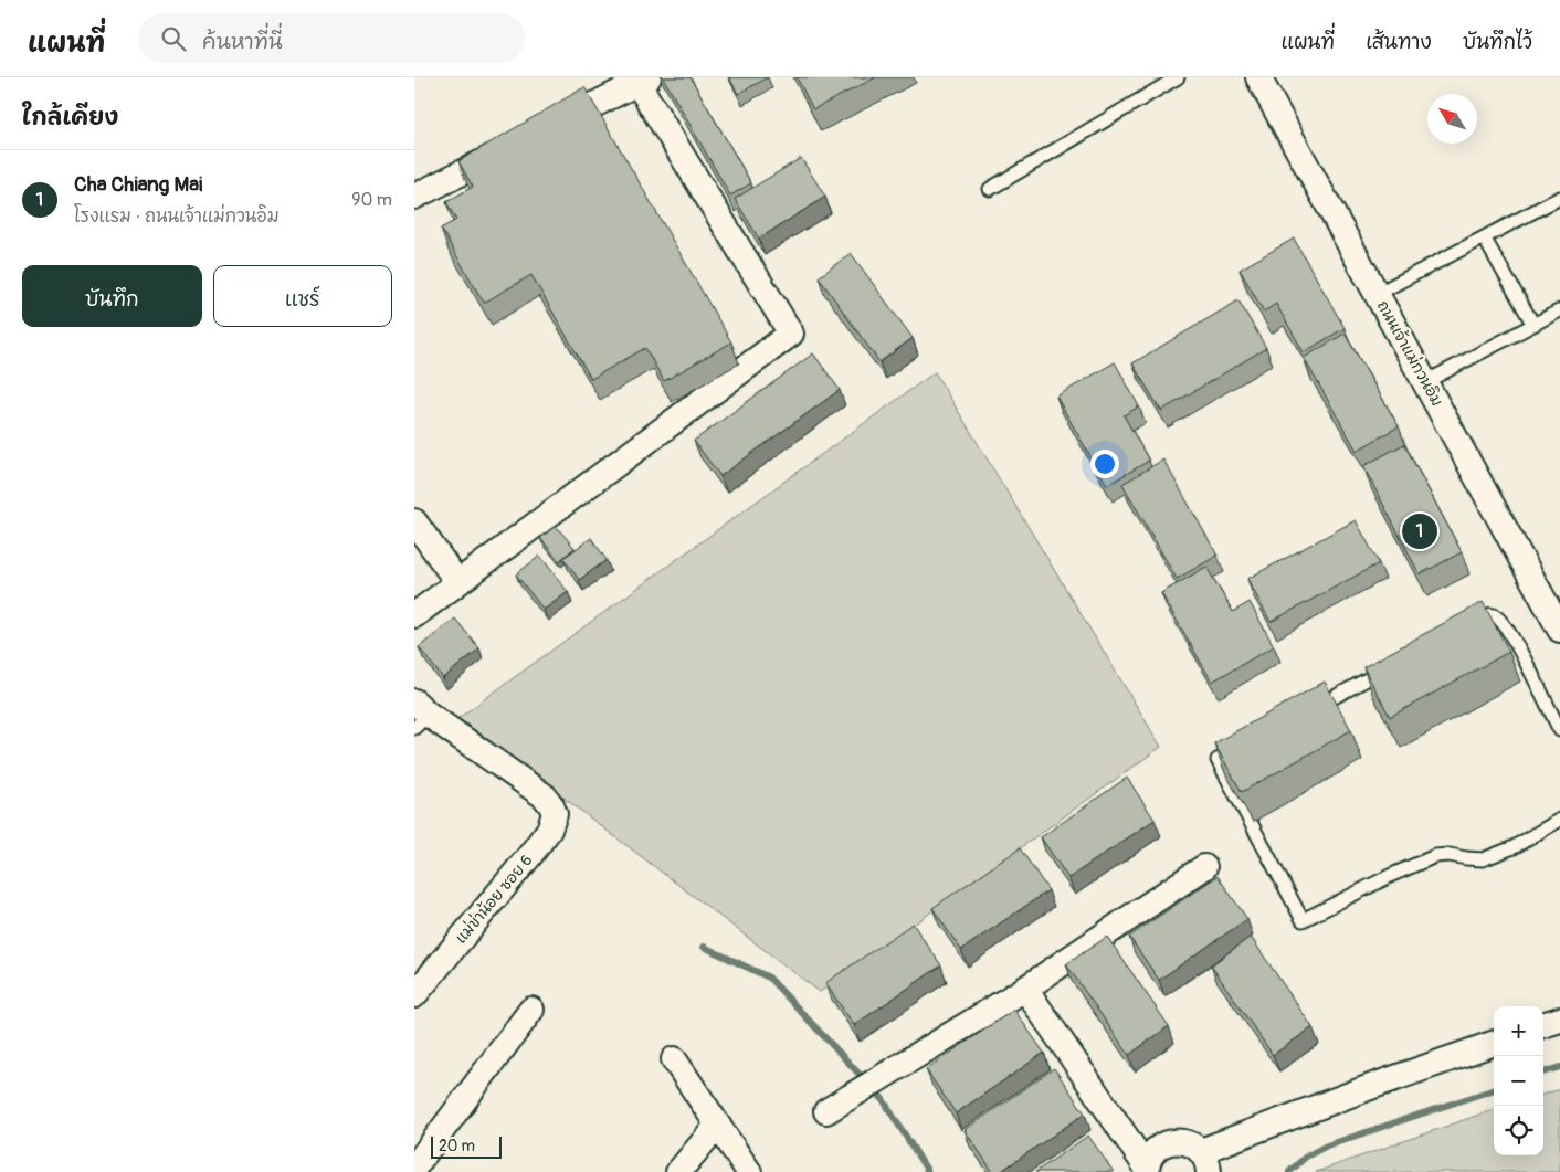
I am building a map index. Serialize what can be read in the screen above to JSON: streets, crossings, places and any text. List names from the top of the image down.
{
  "streets": {
    "street": ["ถนนเจ้าแม่กวนอิม", "แม่ข่าน้อย ซอย 6"]
  },
  "scale_bar": "20 m",
  "north": "top left",
  "page": {
    "header": "แผนที่",
    "search": "ค้นหาที่นี่",
    "nav": ["แผนที่", "เส้นทาง", "บันทึกไว้"],
    "heading": "ใกล้เคียง",
    "list": [
      {
        "mark": "1",
        "name": "Cha Chiang Mai",
        "note": "โรงแรม · ถนนเจ้าแม่กวนอิม",
        "value": "90 m"
      }
    ],
    "buttons": ["บันทึก", "แชร์"],
    "pins": "1",
    "map_buttons": ["+", "−"],
    "scale": "20 m"
  }
}
